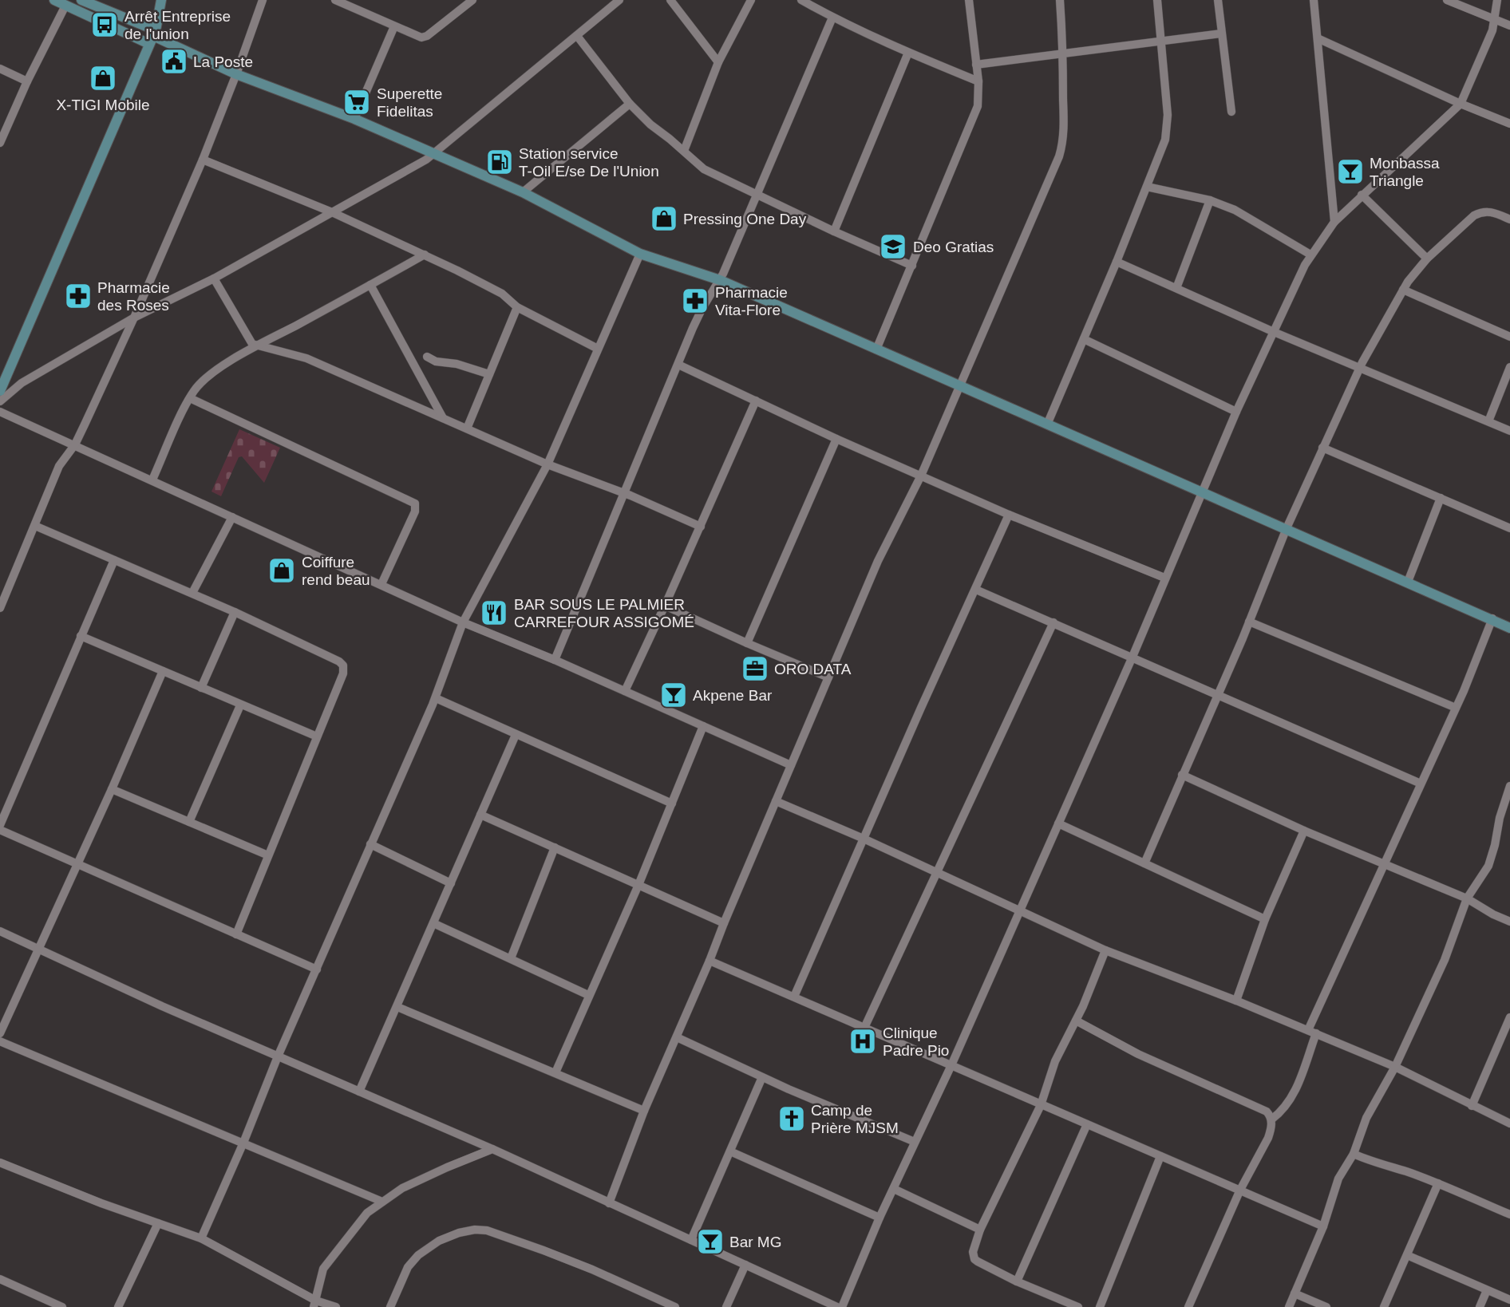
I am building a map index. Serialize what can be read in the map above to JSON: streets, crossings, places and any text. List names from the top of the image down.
{
  "places": {
    "bus stop": ["Arrêt Entreprise de l'union"],
    "public building": ["La Poste"],
    "shop": ["X-TIGI Mobile", "Pressing One Day", "Coiffure rend beau"],
    "supermarket": ["Superette Fidelitas"],
    "fuel station": ["Station service T-Oil E/se De l'Union"],
    "bar": ["Monbassa Triangle", "Akpene Bar", "Bar MG"],
    "school or university": ["Deo Gratias"],
    "pharmacy": ["Pharmacie des Roses", "Pharmacie Vita-Flore"],
    "restaurant": ["BAR SOUS LE PALMIER CARREFOUR ASSIGOMÉ"],
    "office": ["ORO DATA"],
    "hospital": ["Clinique Padre Pio"],
    "church": ["Camp de Prière MJSM"]
  }
}
